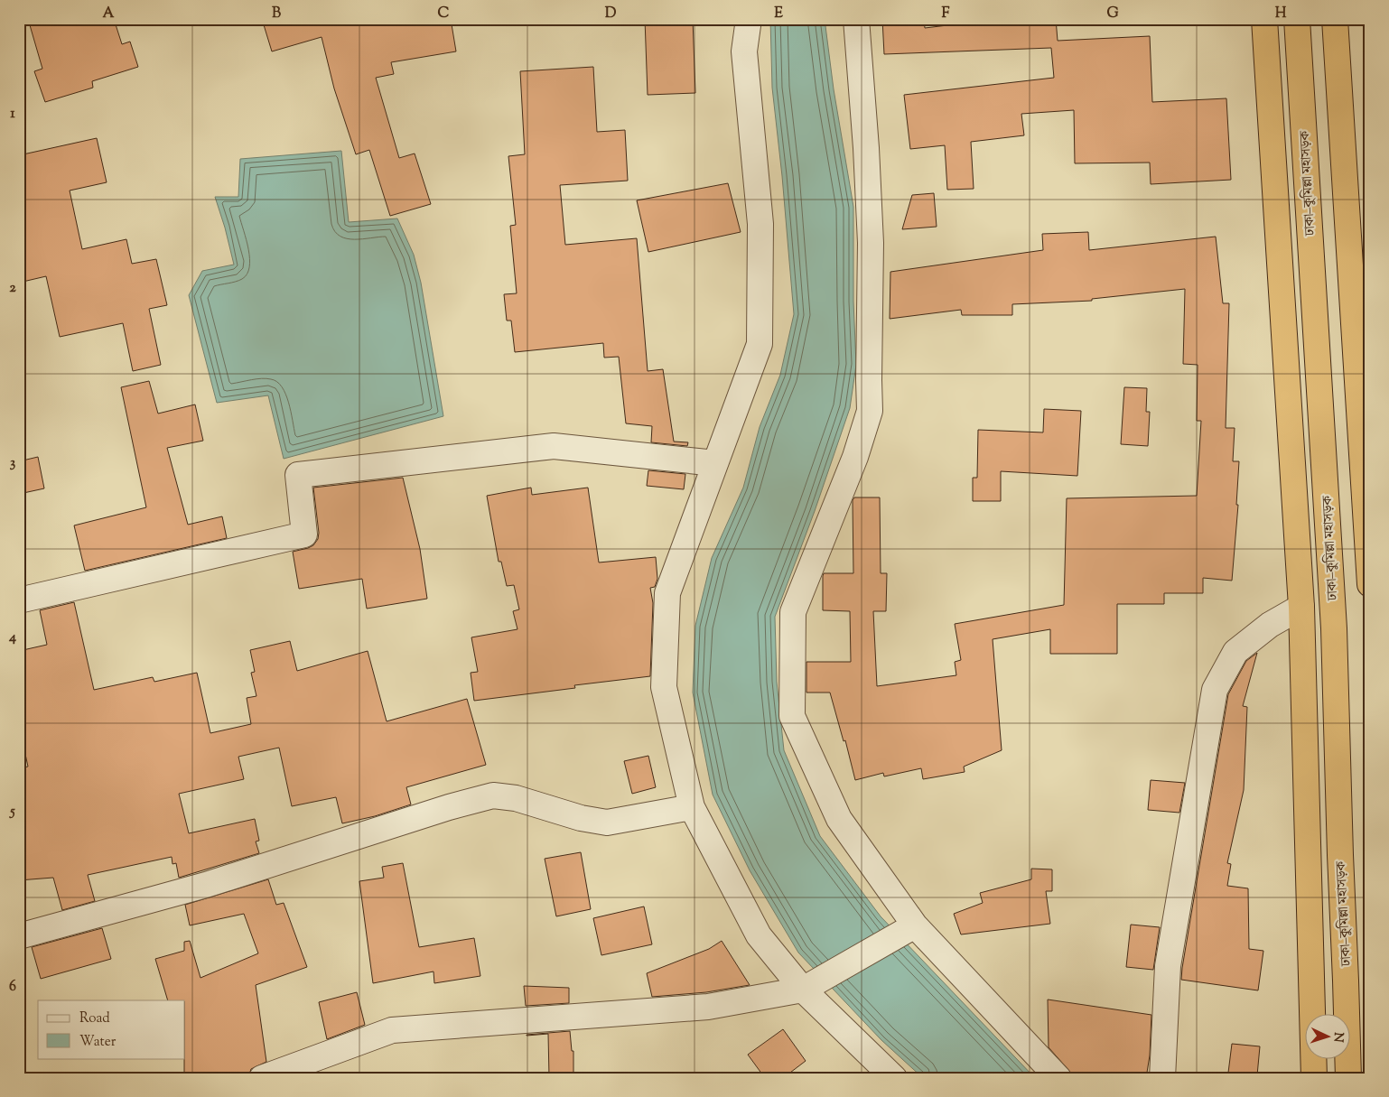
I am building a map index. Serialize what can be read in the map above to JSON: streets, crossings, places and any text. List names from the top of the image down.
{
  "streets": {
    "highway": ["ঢাকা–কুমিল্লা মহাসড়ক"]
  },
  "legend": ["Road", "Water"],
  "north": "right",
  "grid": {
    "columns": [
      "A",
      "B",
      "C",
      "D",
      "E",
      "F",
      "G",
      "H"
    ],
    "rows": [
      "1",
      "2",
      "3",
      "4",
      "5",
      "6"
    ]
  }
}
